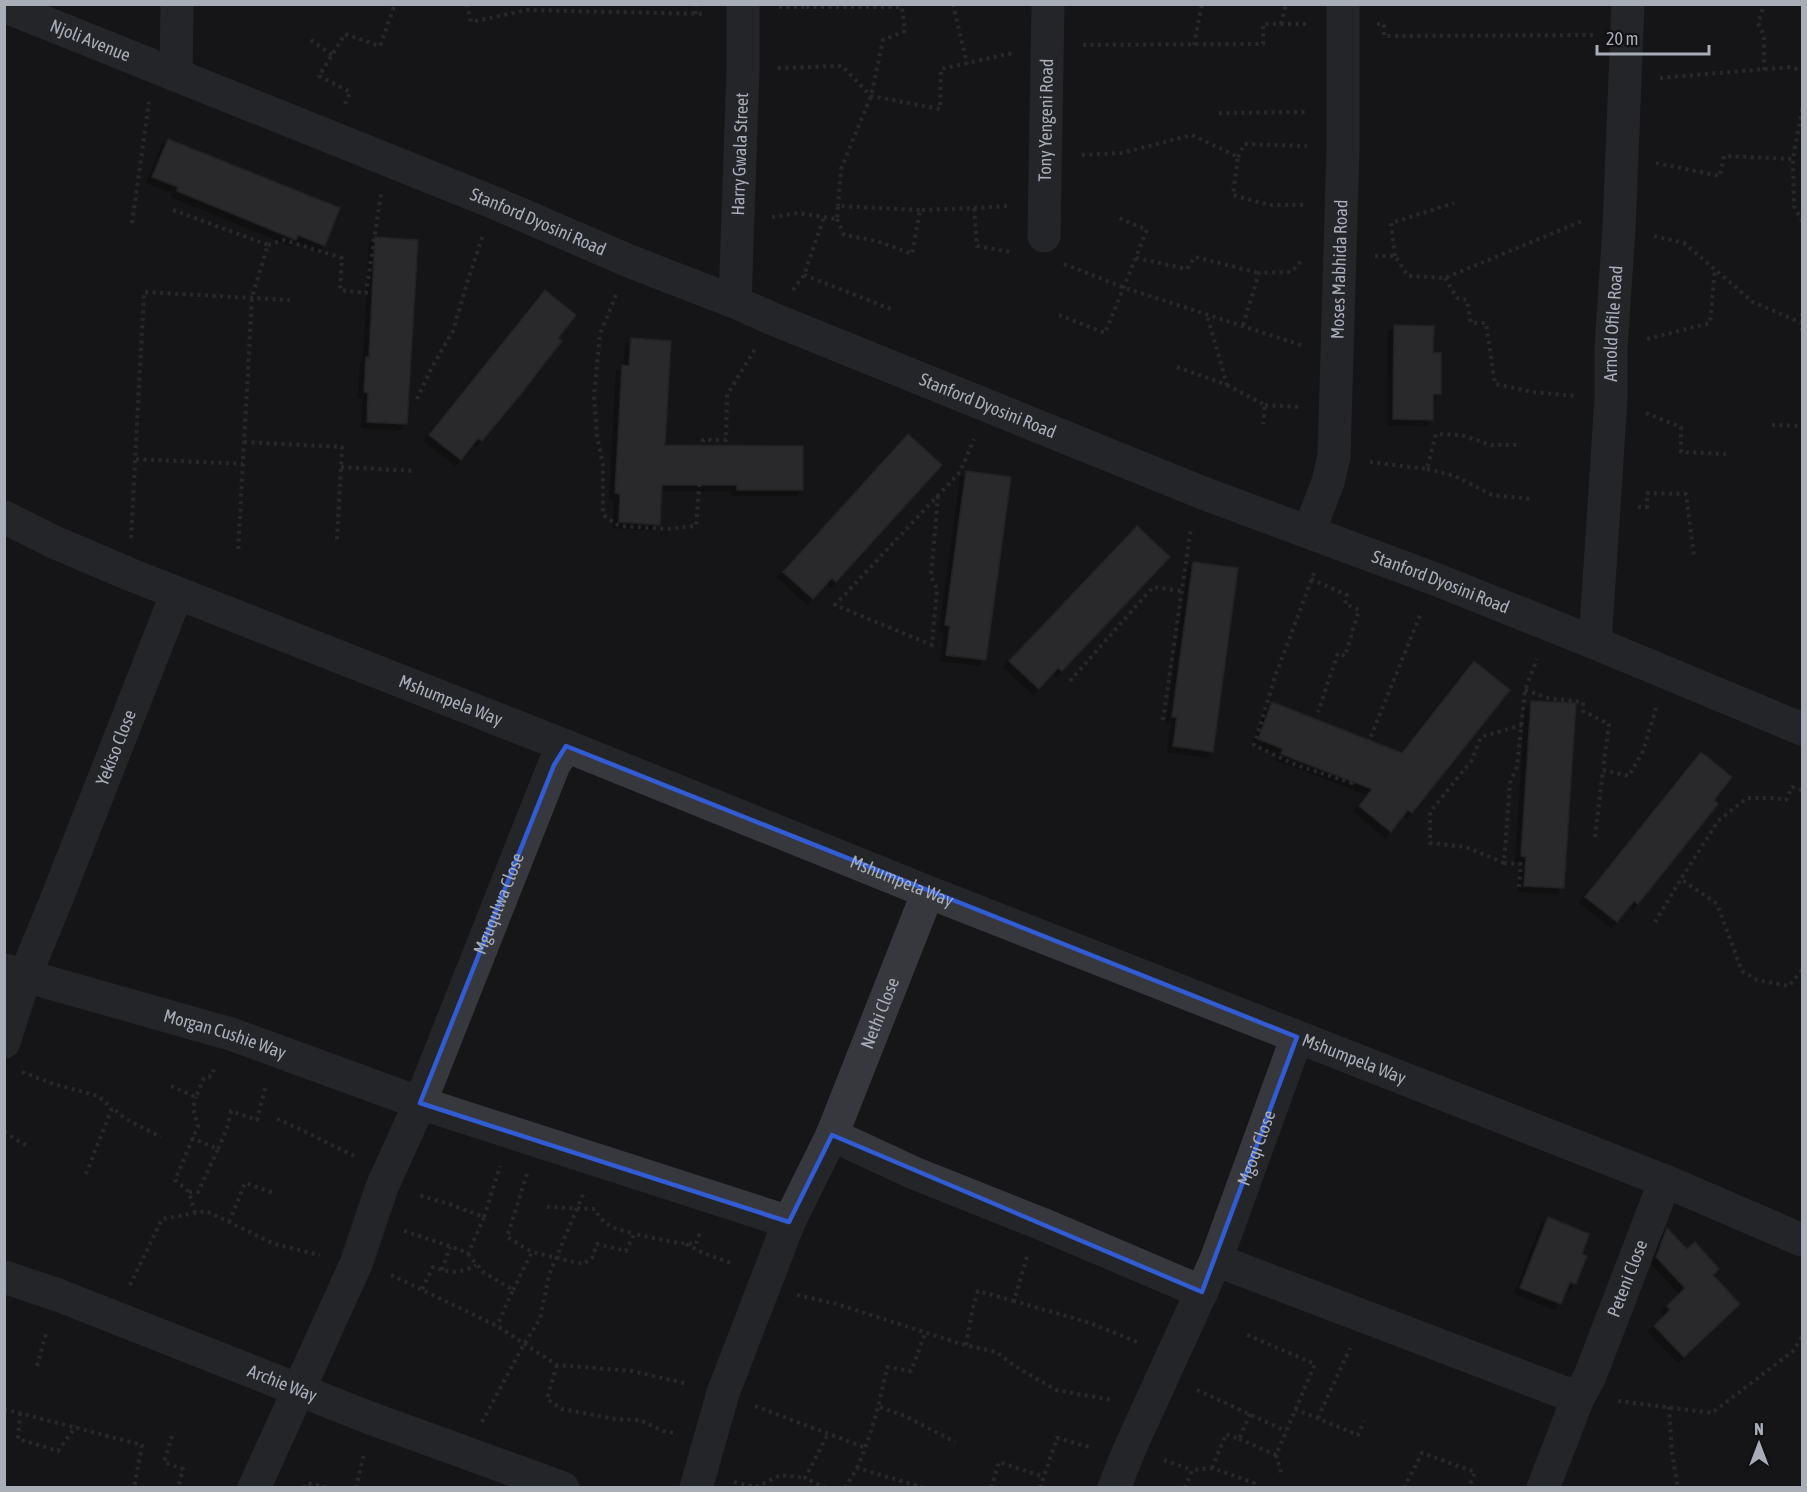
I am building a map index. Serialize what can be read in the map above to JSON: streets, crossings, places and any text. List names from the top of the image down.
{
  "streets": {
    "street": [
      "Njoli Avenue",
      "Tony Yengeni Road",
      "Harry Gwala Street",
      "Stanford Dyosini Road",
      "Moses Mabhida Road",
      "Arnold Ofile Road",
      "Mshumpela Way",
      "Yekiso Close",
      "Mguqulwa Close",
      "Nethi Close",
      "Morgan Cushie Way",
      "Mgoqi Close",
      "Peteni Close",
      "Archie Way"
    ]
  },
  "crossings": [
    ["Njoli Avenue", "Stanford Dyosini Road"],
    ["Harry Gwala Street", "Stanford Dyosini Road"],
    ["Stanford Dyosini Road", "Moses Mabhida Road"],
    ["Stanford Dyosini Road", "Arnold Ofile Road"],
    ["Mshumpela Way", "Yekiso Close"],
    ["Mshumpela Way", "Mguqulwa Close"],
    ["Mshumpela Way", "Nethi Close"],
    ["Mshumpela Way", "Mgoqi Close"],
    ["Mshumpela Way", "Peteni Close"],
    ["Yekiso Close", "Morgan Cushie Way"],
    ["Mguqulwa Close", "Morgan Cushie Way"],
    ["Mguqulwa Close", "Archie Way"],
    ["Nethi Close", "Morgan Cushie Way"]
  ],
  "scale_bar": "20 m",
  "north": "top"
}
